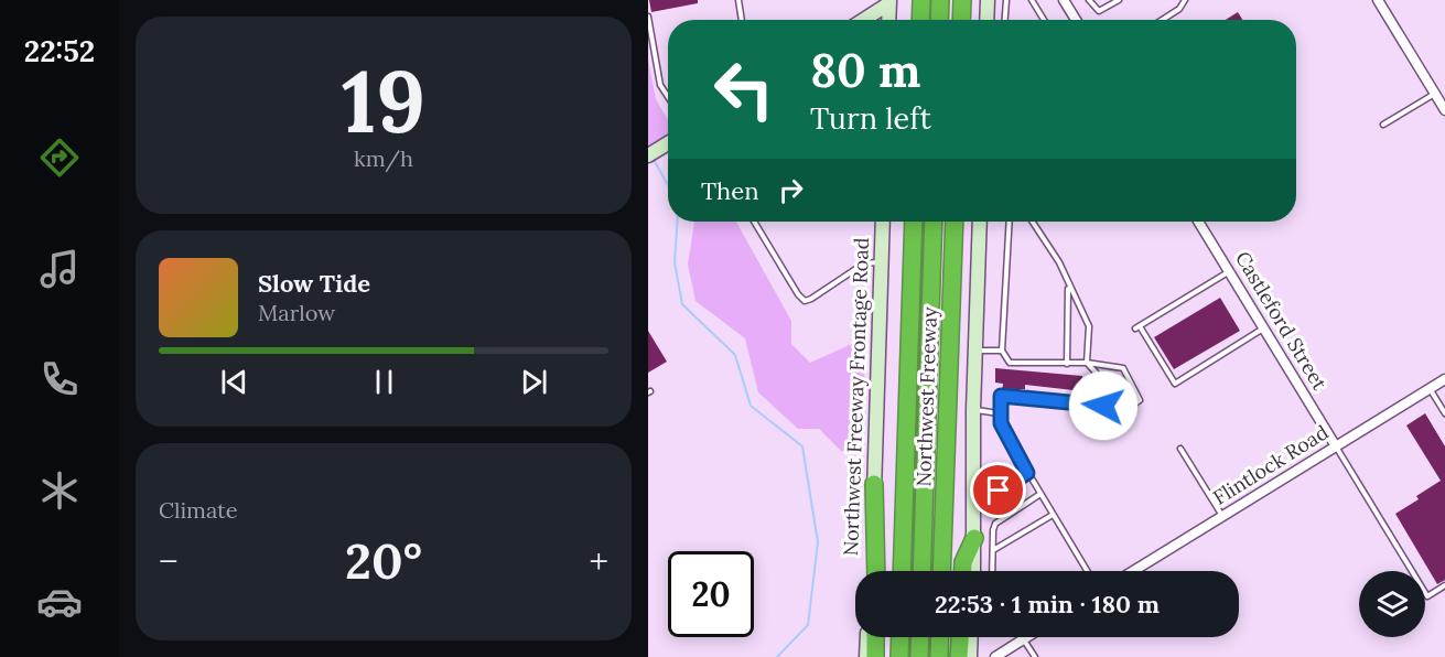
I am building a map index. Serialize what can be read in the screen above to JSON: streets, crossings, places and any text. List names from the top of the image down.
{
  "streets": {
    "highway": ["Northwest Freeway"],
    "main road": ["Northwest Freeway Frontage Road"],
    "street": ["Castleford Street", "Flintlock Road"]
  },
  "crossings": [
    ["Castleford Street", "Flintlock Road"]
  ],
  "page": {
    "tabs": "22:52",
    "tile": [
      ["19", "km/h"],
      "Climate"
    ],
    "turn": ["80 m", "Turn left"],
    "then": "Then",
    "song": ["Slow Tide", "Marlow"],
    "heat": ["−", "20°", "+"],
    "limit": "20",
    "trip": "22:53 · 1 min · 180 m"
  }
}
